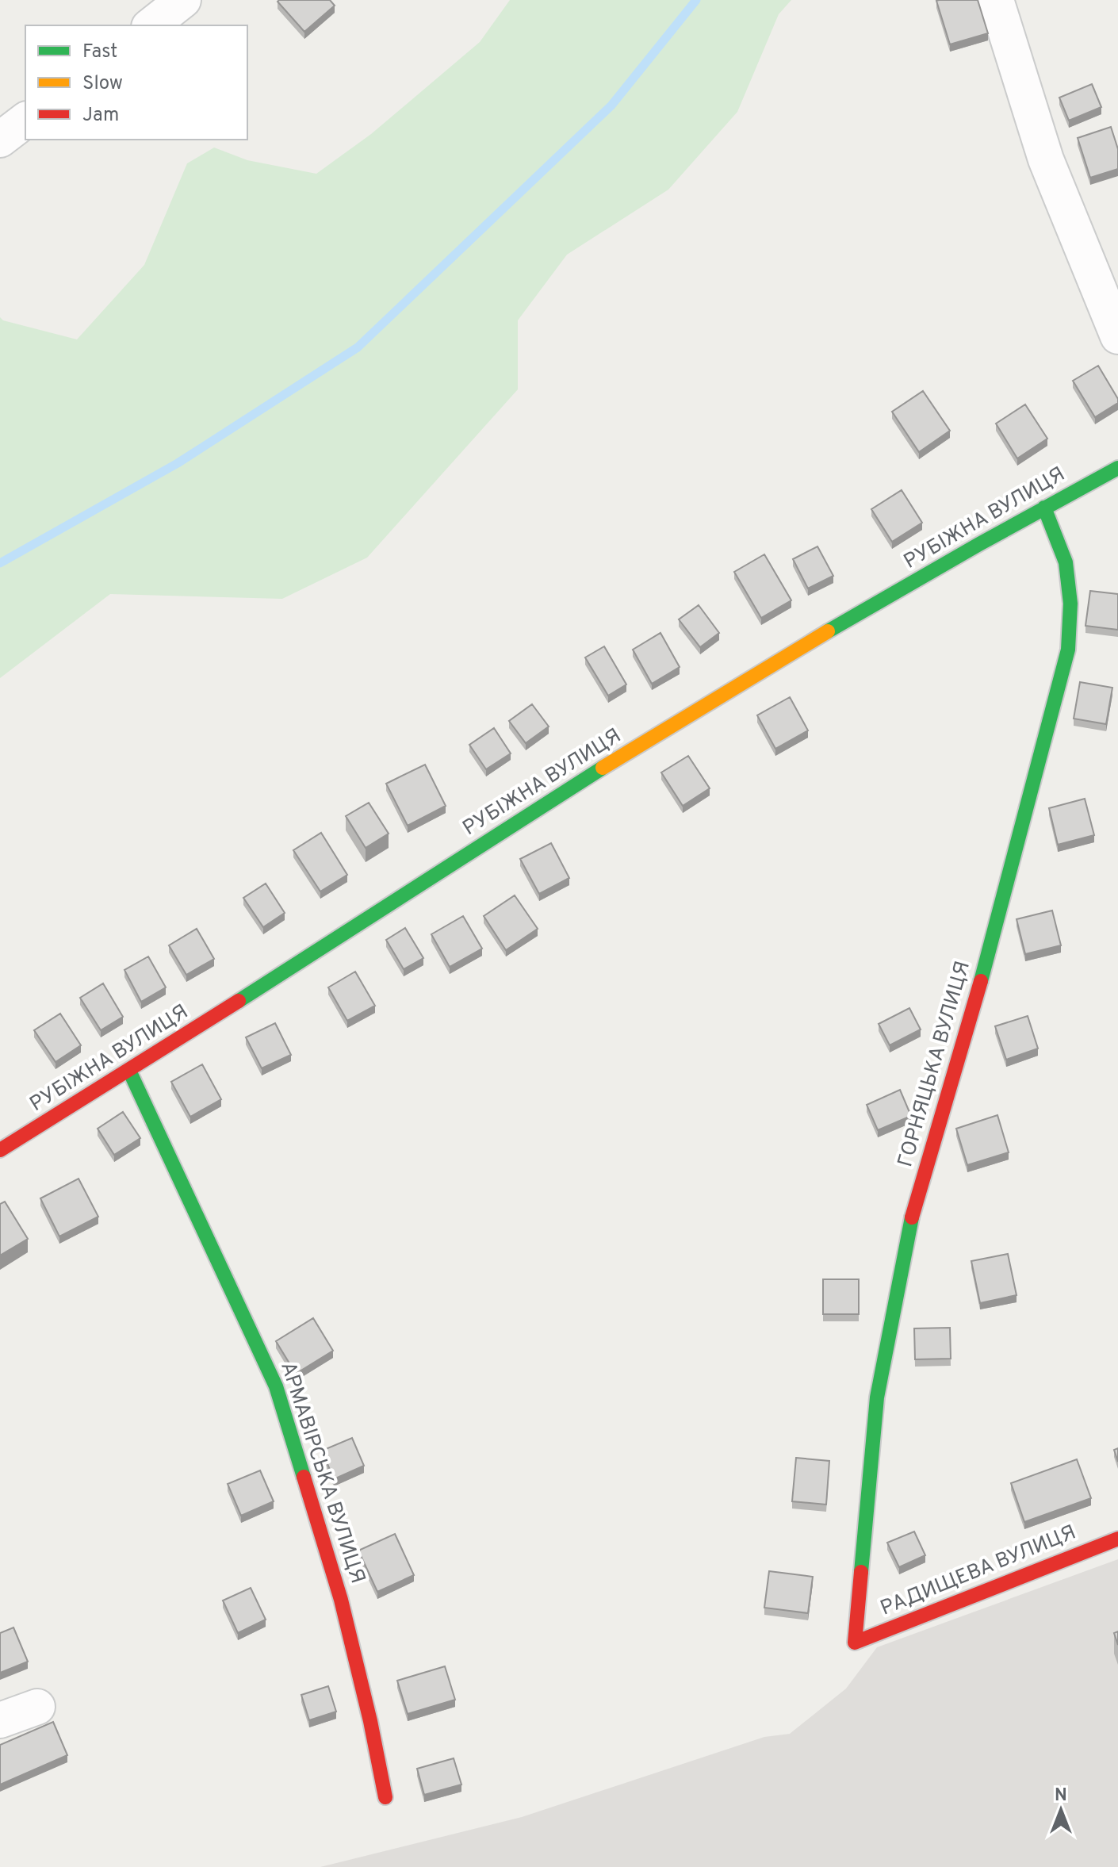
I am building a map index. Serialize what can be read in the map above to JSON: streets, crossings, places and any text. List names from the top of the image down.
{
  "streets": {
    "street": [
      "РУБІЖНА ВУЛИЦЯ",
      "ГОРНЯЦЬКА ВУЛИЦЯ",
      "АРМАВІРСЬКА ВУЛИЦЯ",
      "РАДИЩЕВА ВУЛИЦЯ"
    ]
  },
  "crossings": [
    ["РУБІЖНА ВУЛИЦЯ", "ГОРНЯЦЬКА ВУЛИЦЯ"],
    ["РУБІЖНА ВУЛИЦЯ", "АРМАВІРСЬКА ВУЛИЦЯ"],
    ["ГОРНЯЦЬКА ВУЛИЦЯ", "РАДИЩЕВА ВУЛИЦЯ"]
  ],
  "legend": ["Fast", "Slow", "Jam"],
  "north": "top"
}
